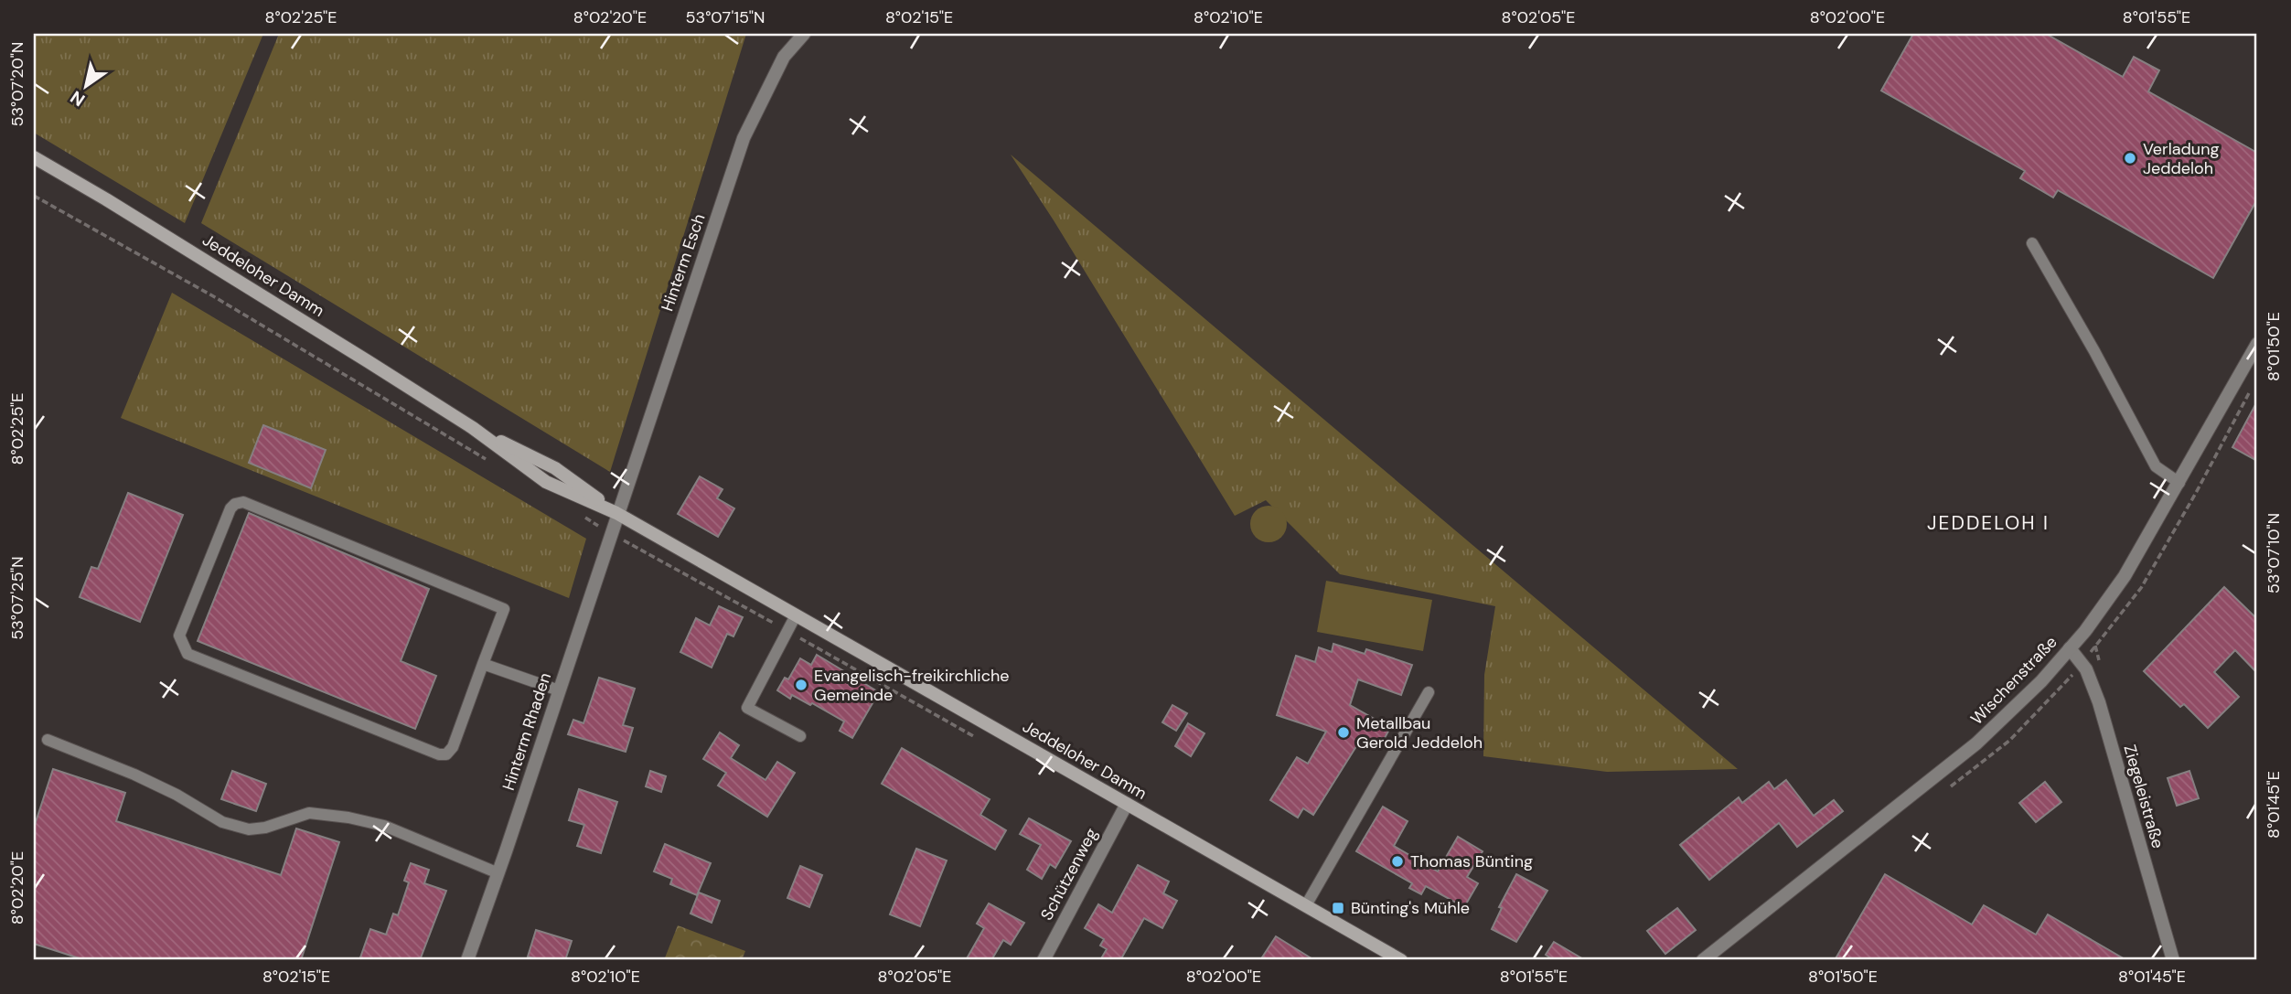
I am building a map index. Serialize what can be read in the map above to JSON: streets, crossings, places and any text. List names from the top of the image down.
{
  "streets": {
    "main road": ["Jeddeloher Damm"],
    "street": [
      "Hinterm Esch",
      "Wischenstraße",
      "Hinterm Rhaden",
      "Ziegeleistraße",
      "Schützenweg"
    ]
  },
  "crossings": [
    ["Hinterm Esch", "Jeddeloher Damm"],
    ["Hinterm Esch", "Hinterm Rhaden"],
    ["Jeddeloher Damm", "Hinterm Rhaden"],
    ["Jeddeloher Damm", "Schützenweg"],
    ["Wischenstraße", "Ziegeleistraße"]
  ],
  "districts": ["JEDDELOH I"],
  "places": {
    "other": [
      "Verladung Jeddeloh",
      "Evangelisch-freikirchliche Gemeinde",
      "Metallbau Gerold Jeddeloh",
      "Thomas Bünting"
    ],
    "transit": ["Bünting's Mühle"]
  },
  "north": "bottom left",
  "coordinates": [
    "8°02'25\"E",
    "8°02'20\"E",
    "53°07'15\"N",
    "8°02'15\"E",
    "8°02'10\"E",
    "8°02'05\"E",
    "8°02'00\"E",
    "8°01'55\"E",
    "53°07'20\"N",
    "8°01'50\"E",
    "53°07'10\"N",
    "53°07'25\"N",
    "8°01'45\"E"
  ]
}
